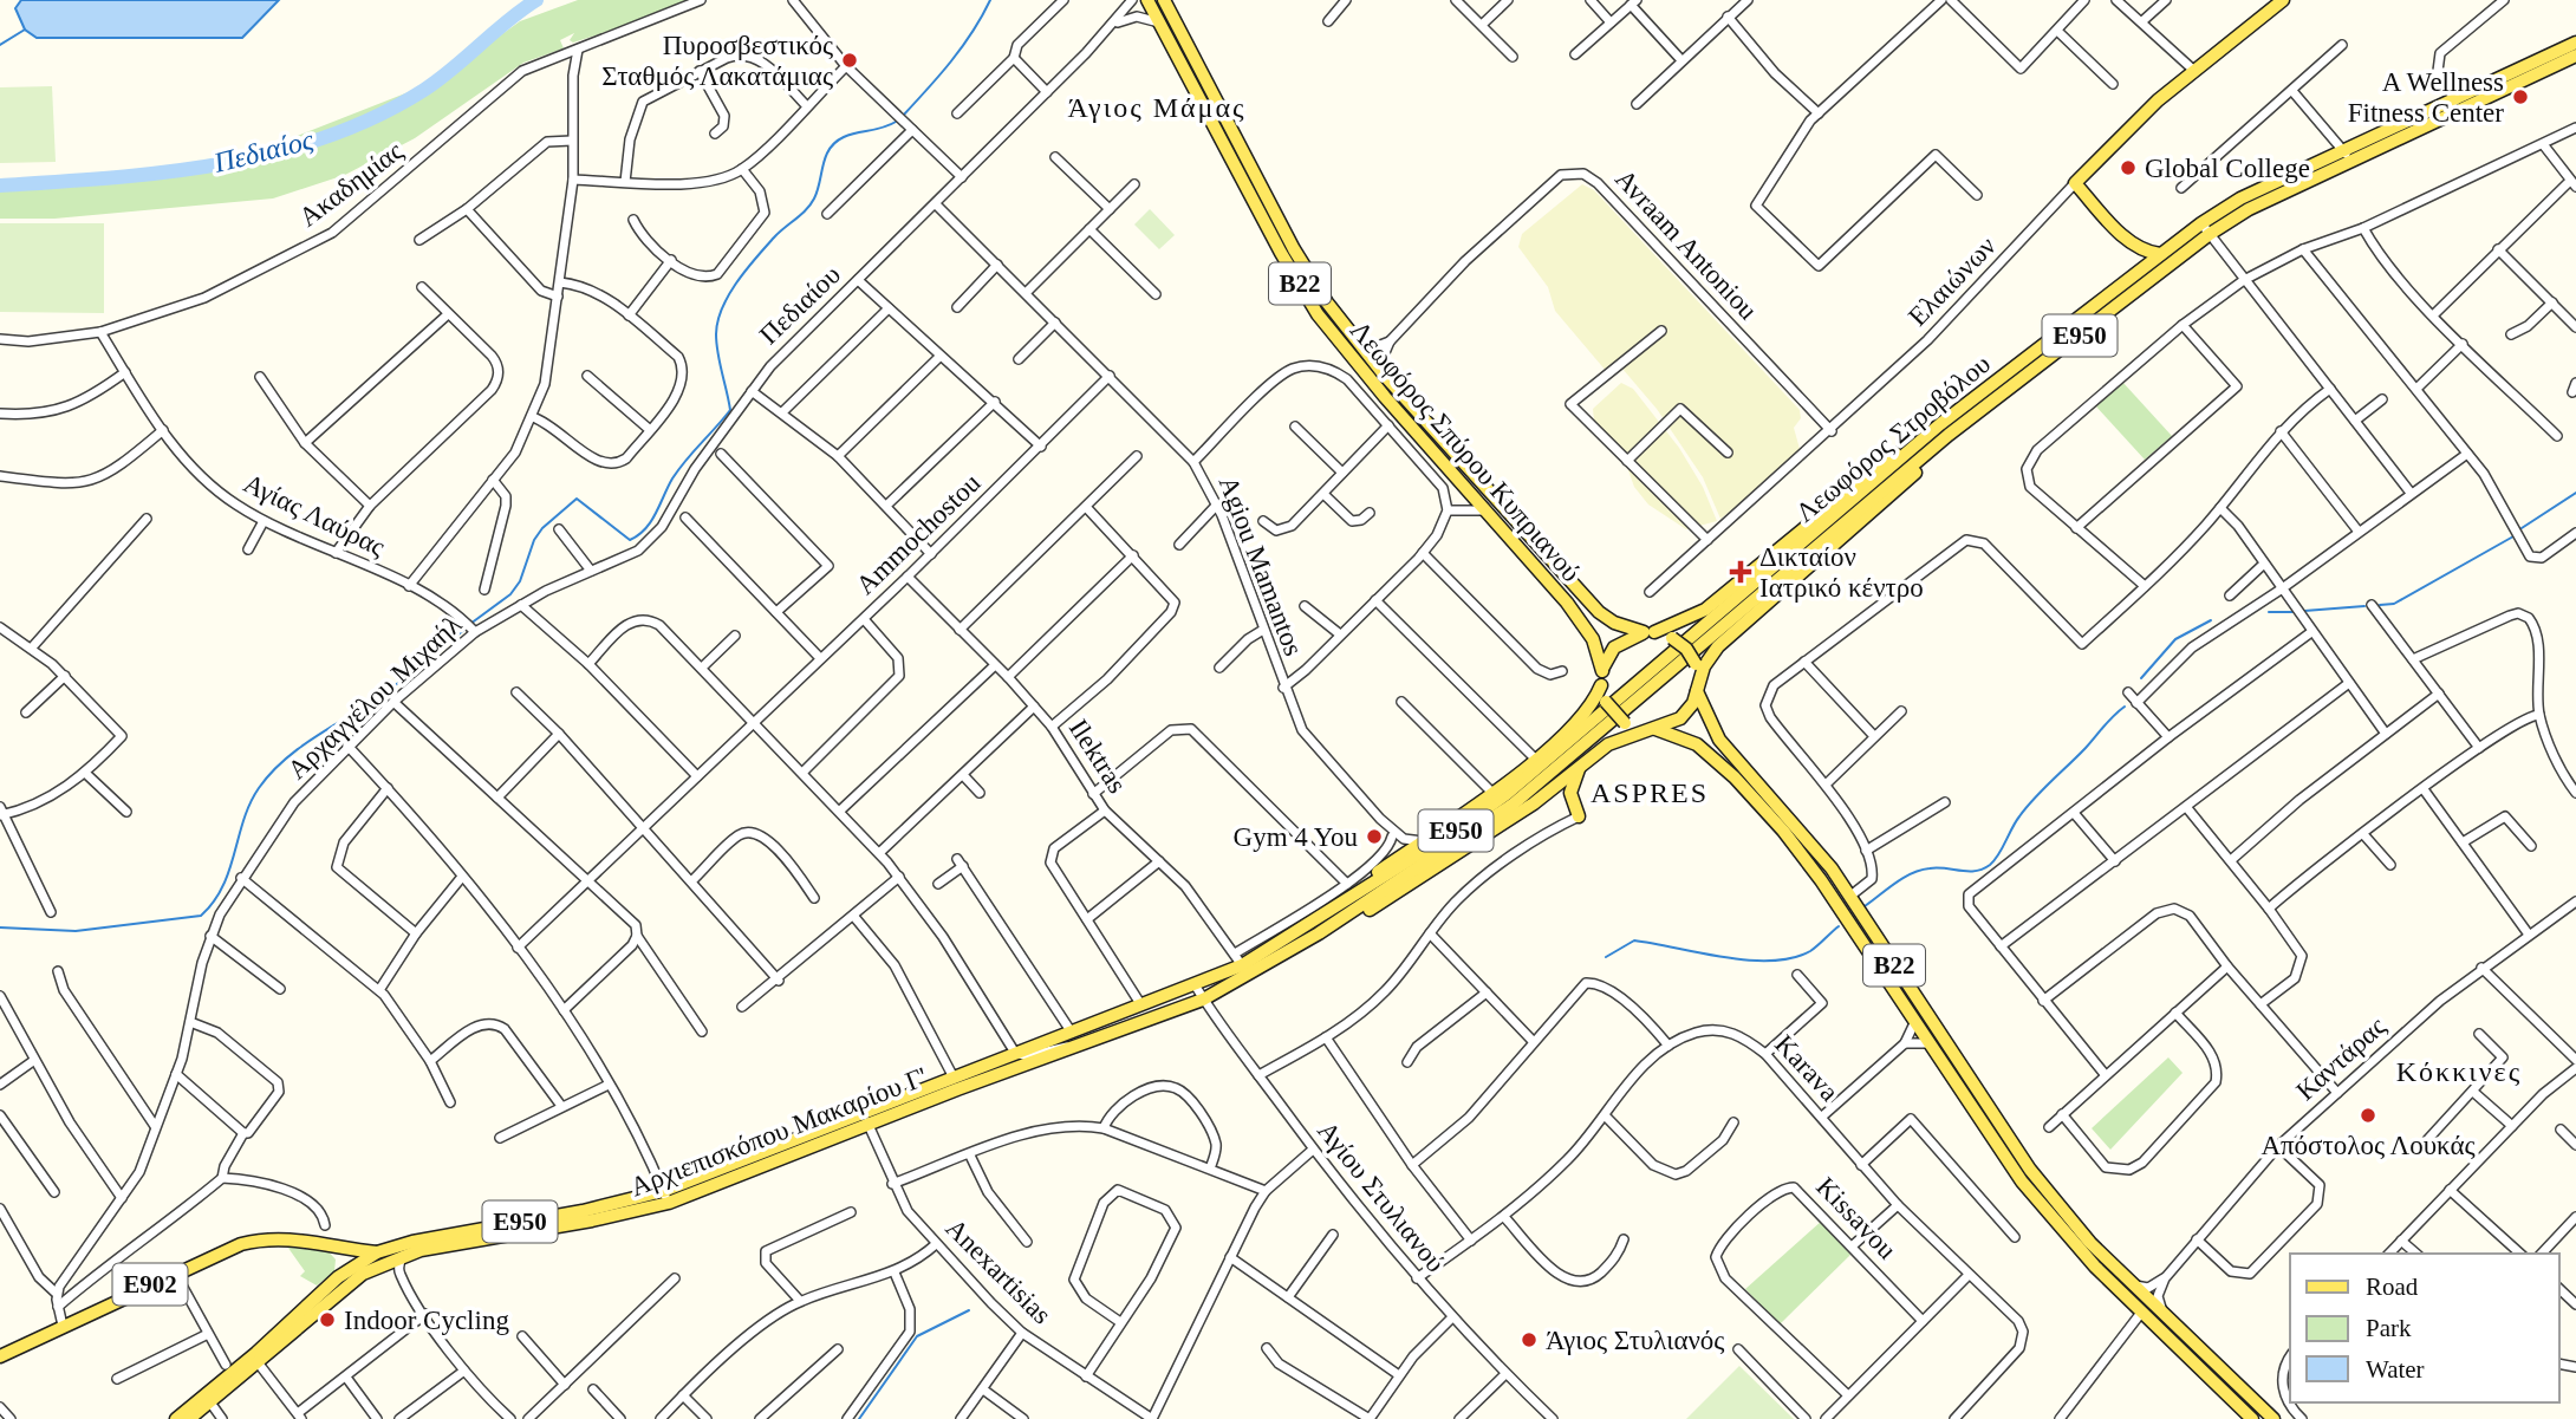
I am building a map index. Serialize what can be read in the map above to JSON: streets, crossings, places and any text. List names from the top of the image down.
{
  "streets": {
    "main road": [
      "Ελαιώνων",
      "B22",
      "E950",
      "Λεωφόρος Στροβόλου",
      "Λεωφόρος Σπύρου Κυπριανού",
      "Αρχιεπισκόπου Μακαρίου Γ'",
      "E902"
    ],
    "street": [
      "Ακαδημίας",
      "Avraam Antoniou",
      "Πεδιαίου",
      "Αγίας Λαύρας",
      "Ammochostou",
      "Agiou Mamantos",
      "Αρχαγγέλου Μιχαήλ",
      "Ilektras",
      "Καντάρας",
      "Karava",
      "Αγίου Στυλιανού",
      "Kissavou",
      "Anexartisias"
    ]
  },
  "crossings": [
    ["Ακαδημίας", "Αγίας Λαύρας"],
    ["Avraam Antoniou", "Ελαιώνων"],
    ["B22", "E950"],
    ["B22", "Λεωφόρος Σπύρου Κυπριανού"],
    ["Πεδιαίου", "Agiou Mamantos"],
    ["Πεδιαίου", "Αρχαγγέλου Μιχαήλ"],
    ["E950", "Λεωφόρος Στροβόλου"],
    ["E950", "Λεωφόρος Σπύρου Κυπριανού"],
    ["E950", "Agiou Mamantos"],
    ["E950", "Αρχιεπισκόπου Μακαρίου Γ'"],
    ["Λεωφόρος Στροβόλου", "Ilektras"],
    ["Λεωφόρος Στροβόλου", "Αρχιεπισκόπου Μακαρίου Γ'"],
    ["Λεωφόρος Στροβόλου", "Αγίου Στυλιανού"],
    ["Αγίας Λαύρας", "Αρχαγγέλου Μιχαήλ"],
    ["Ammochostou", "Agiou Mamantos"],
    ["Ammochostou", "Ilektras"],
    ["Karava", "Αγίου Στυλιανού"],
    ["Αρχιεπισκόπου Μακαρίου Γ'", "Αγίου Στυλιανού"],
    ["Αρχιεπισκόπου Μακαρίου Γ'", "Anexartisias"]
  ],
  "districts": ["Άγιος Μάμας", "ASPRES", "Κόκκινες"],
  "water": ["Πεδιαίος"],
  "places": {
    "other": [
      "Πυροσβεστικός Σταθμός Λακατάμιας",
      "A Wellness Fitness Center",
      "Global College",
      "Gym 4 You",
      "Απόστολος Λουκάς",
      "Indoor Cycling",
      "Άγιος Στυλιανός"
    ],
    "health": ["Δικταίον Ιατρικό κέντρο"]
  },
  "legend": ["Road", "Park", "Water"]
}
